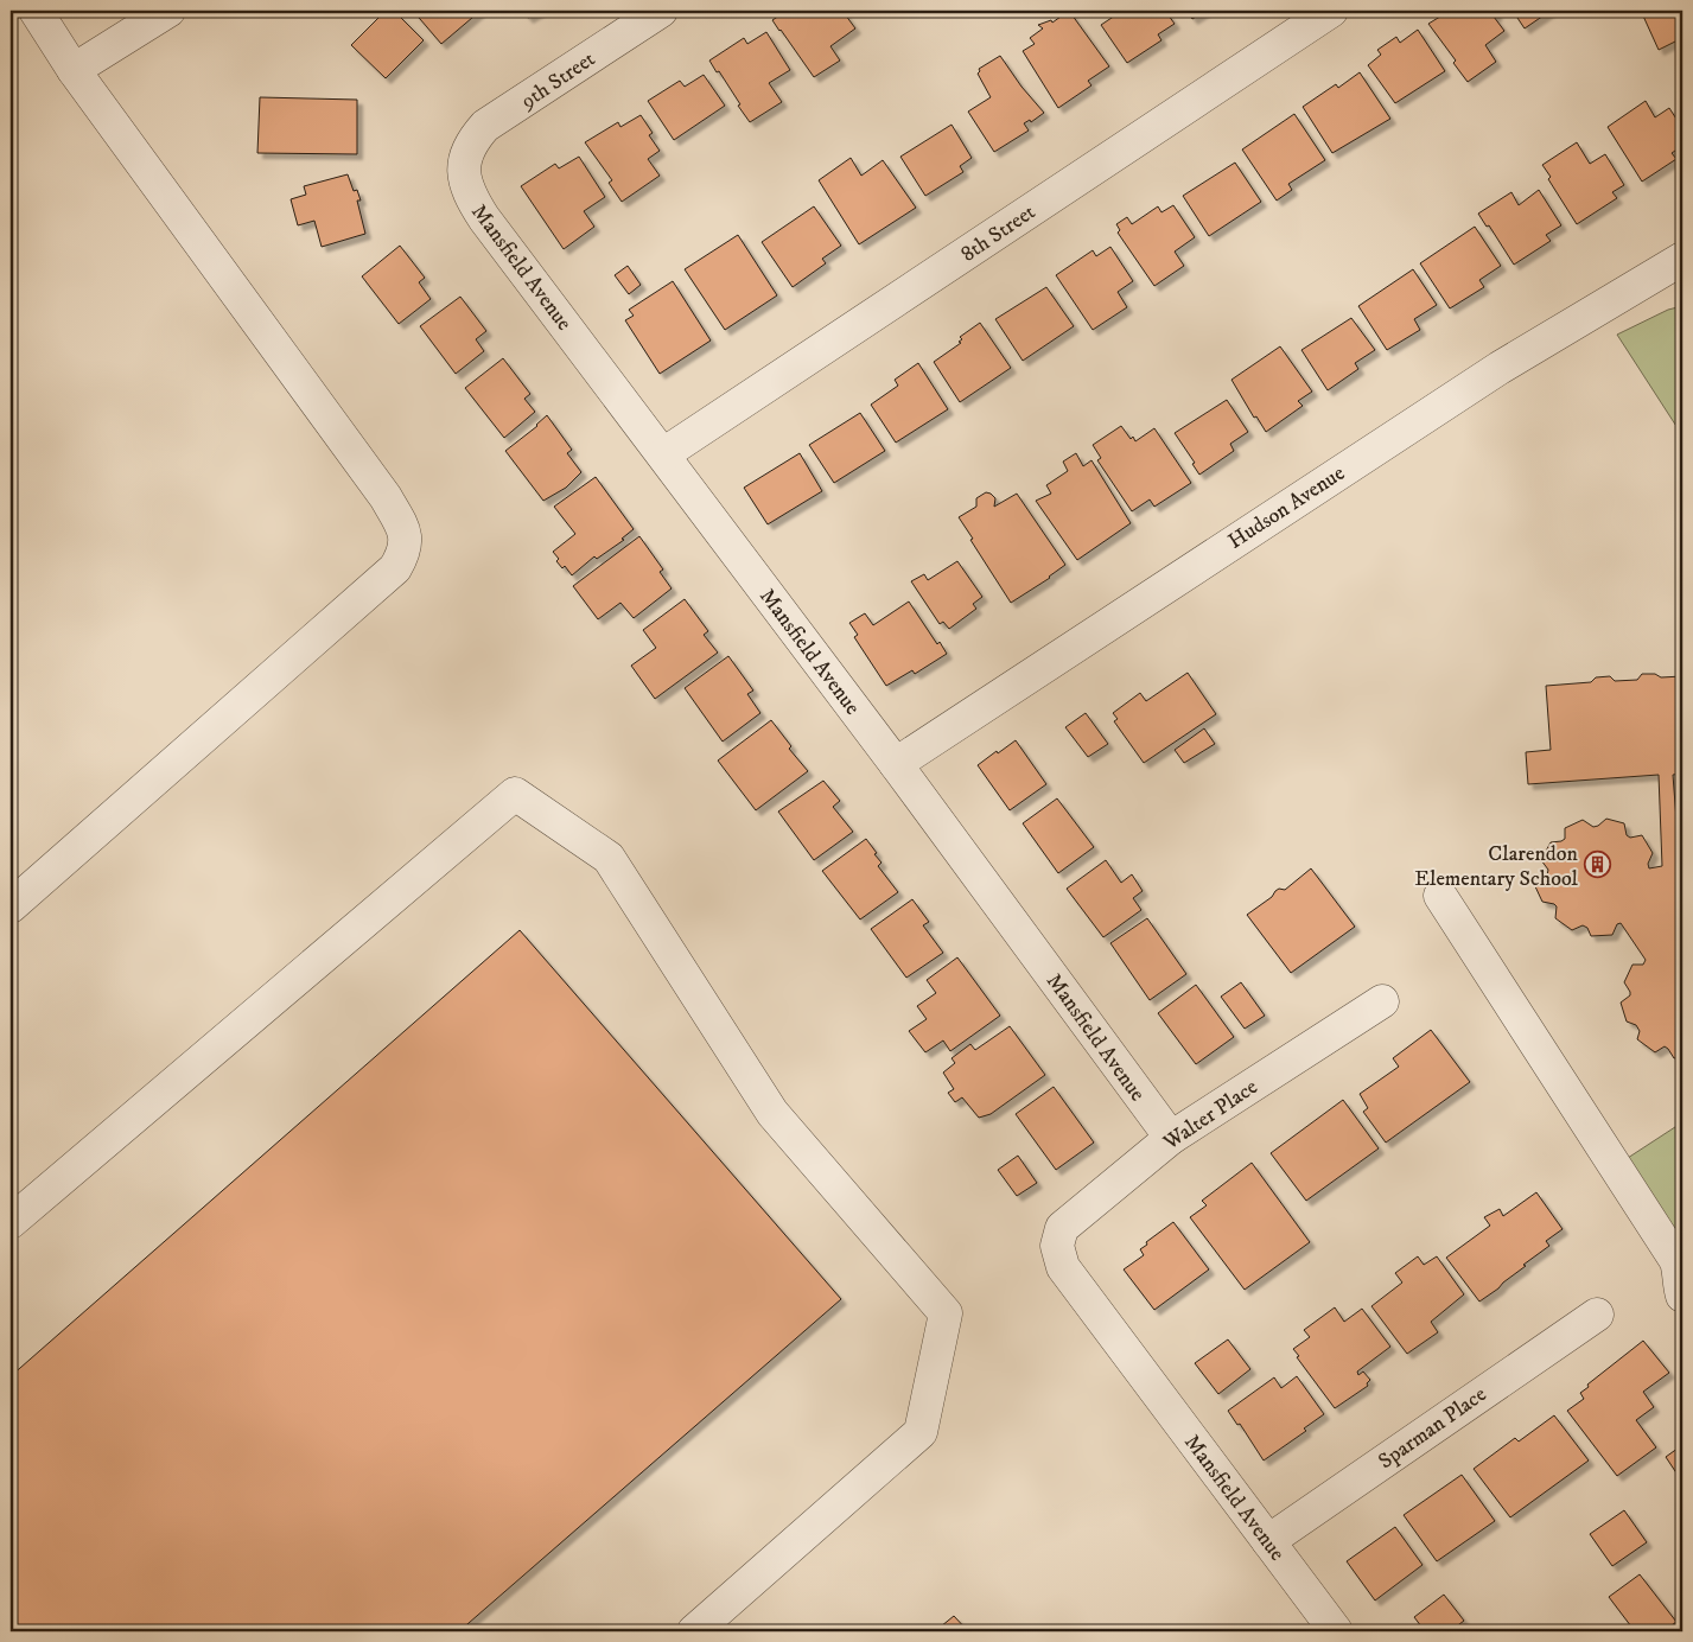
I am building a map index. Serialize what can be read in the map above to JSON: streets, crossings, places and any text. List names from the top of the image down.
{
  "streets": {
    "street": [
      "9th Street",
      "8th Street",
      "Mansfield Avenue",
      "Hudson Avenue",
      "Walter Place",
      "Sparman Place"
    ]
  },
  "crossings": [
    ["9th Street", "Mansfield Avenue"],
    ["8th Street", "Mansfield Avenue"],
    ["Mansfield Avenue", "Hudson Avenue"],
    ["Mansfield Avenue", "Walter Place"],
    ["Mansfield Avenue", "Sparman Place"]
  ],
  "places": {
    "building": ["Clarendon Elementary School"]
  }
}
